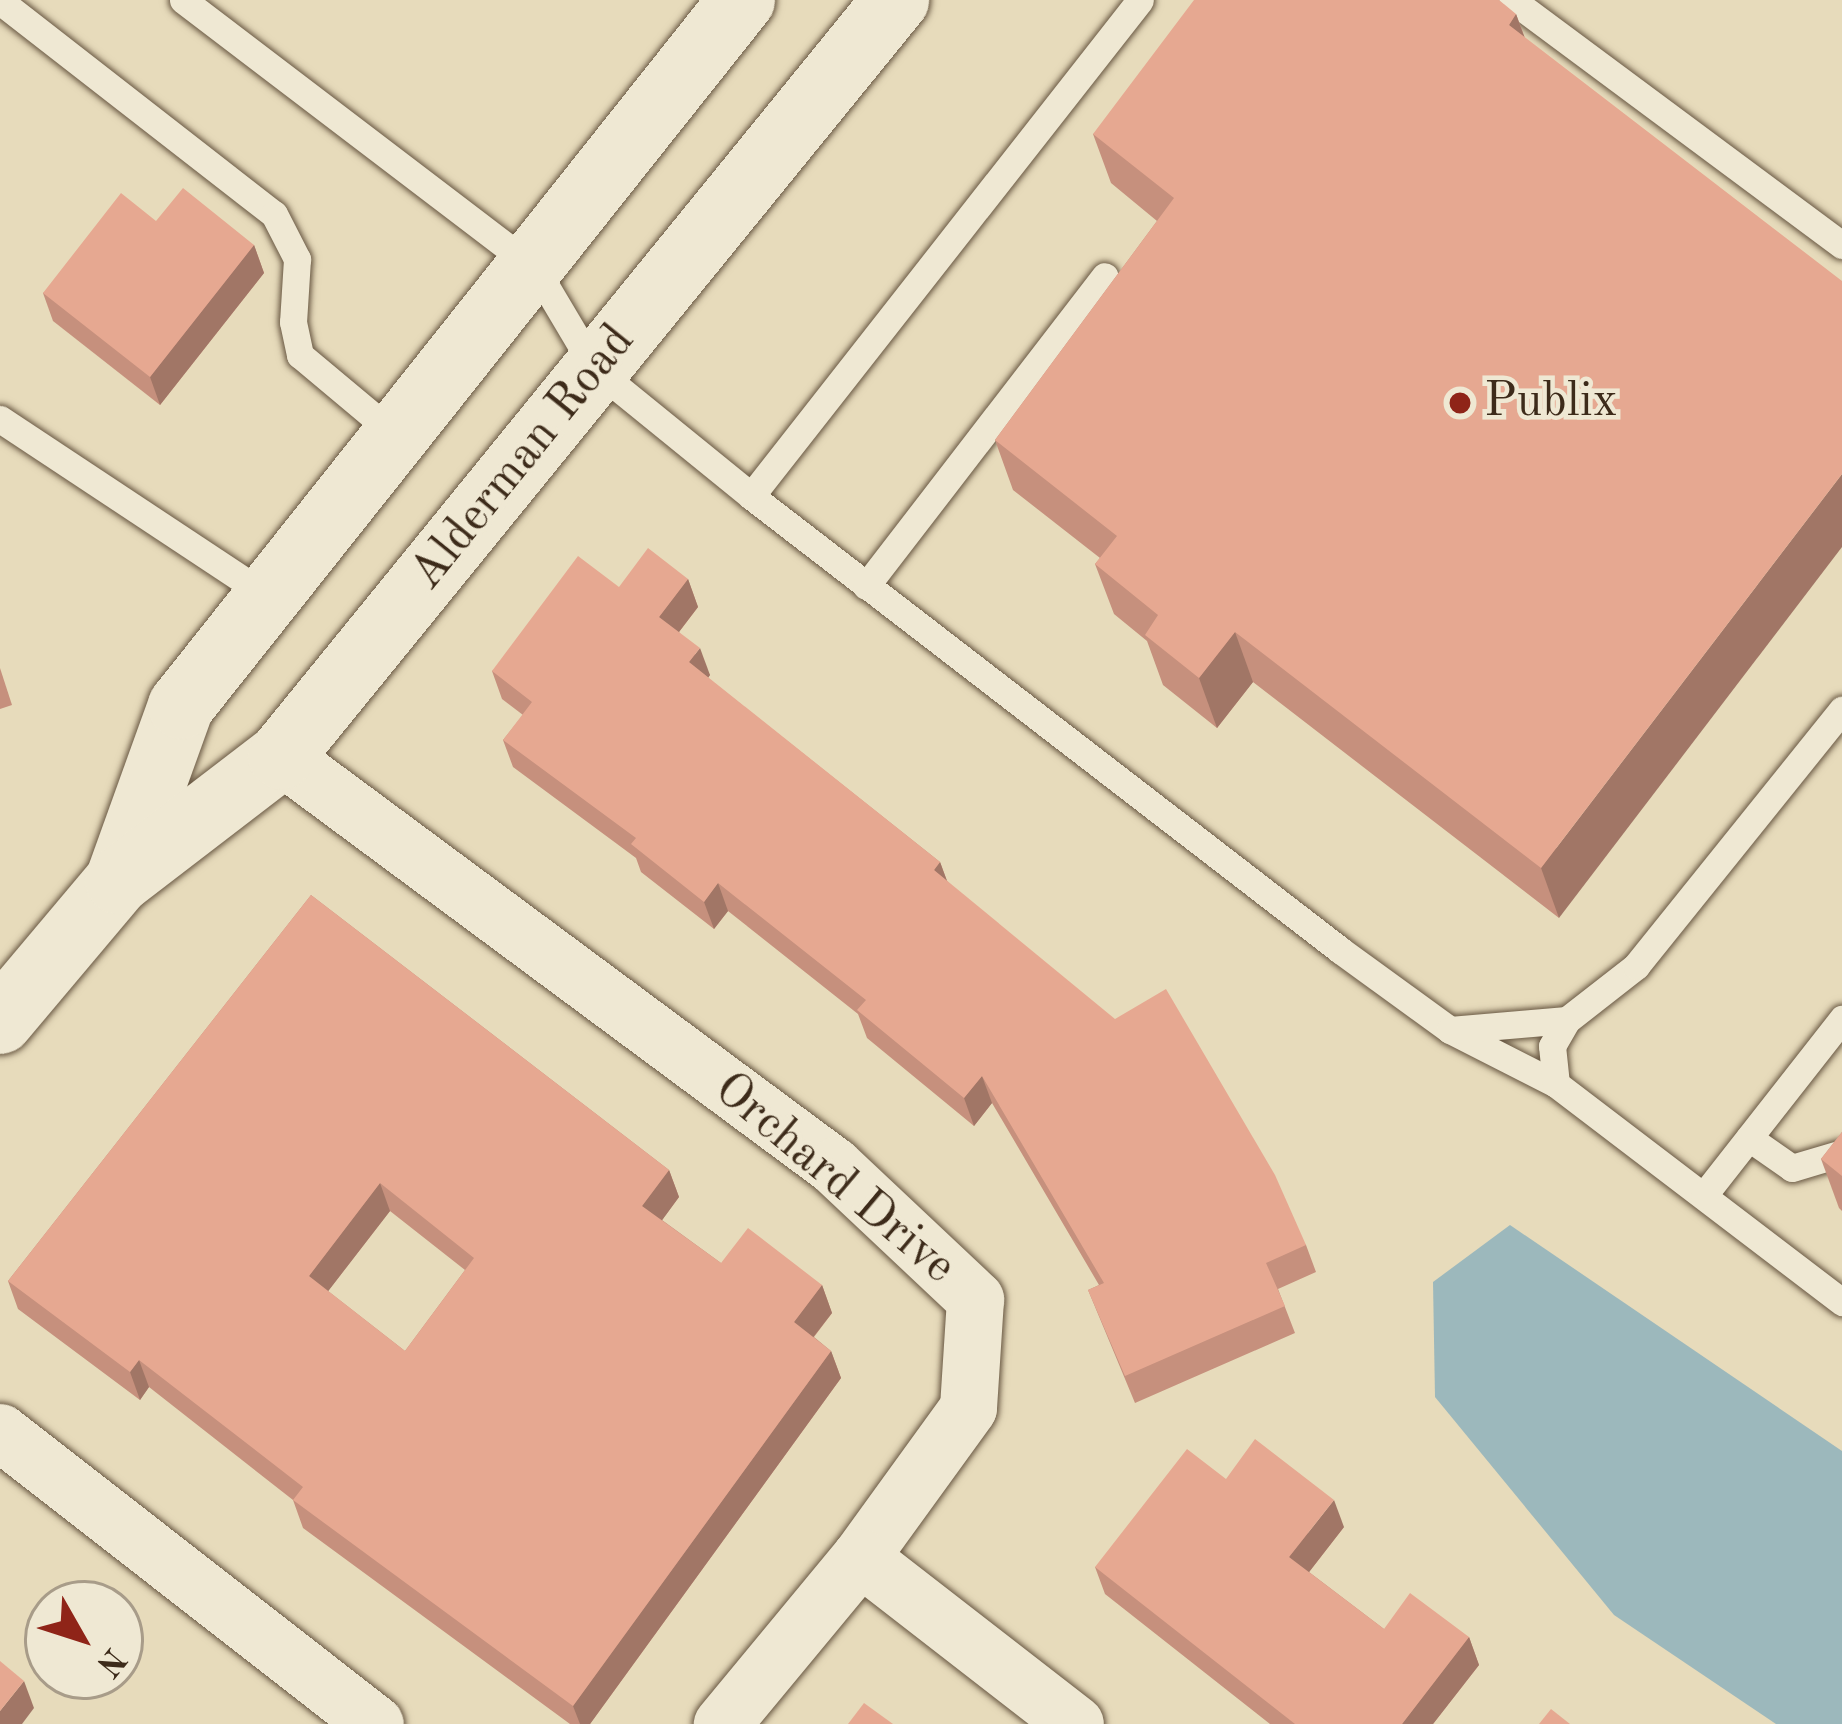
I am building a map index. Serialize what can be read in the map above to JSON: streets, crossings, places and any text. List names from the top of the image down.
{
  "streets": {
    "street": ["Alderman Road", "Orchard Drive"]
  },
  "crossings": [
    ["Alderman Road", "Orchard Drive"]
  ],
  "places": ["Publix"],
  "north": "bottom right"
}
